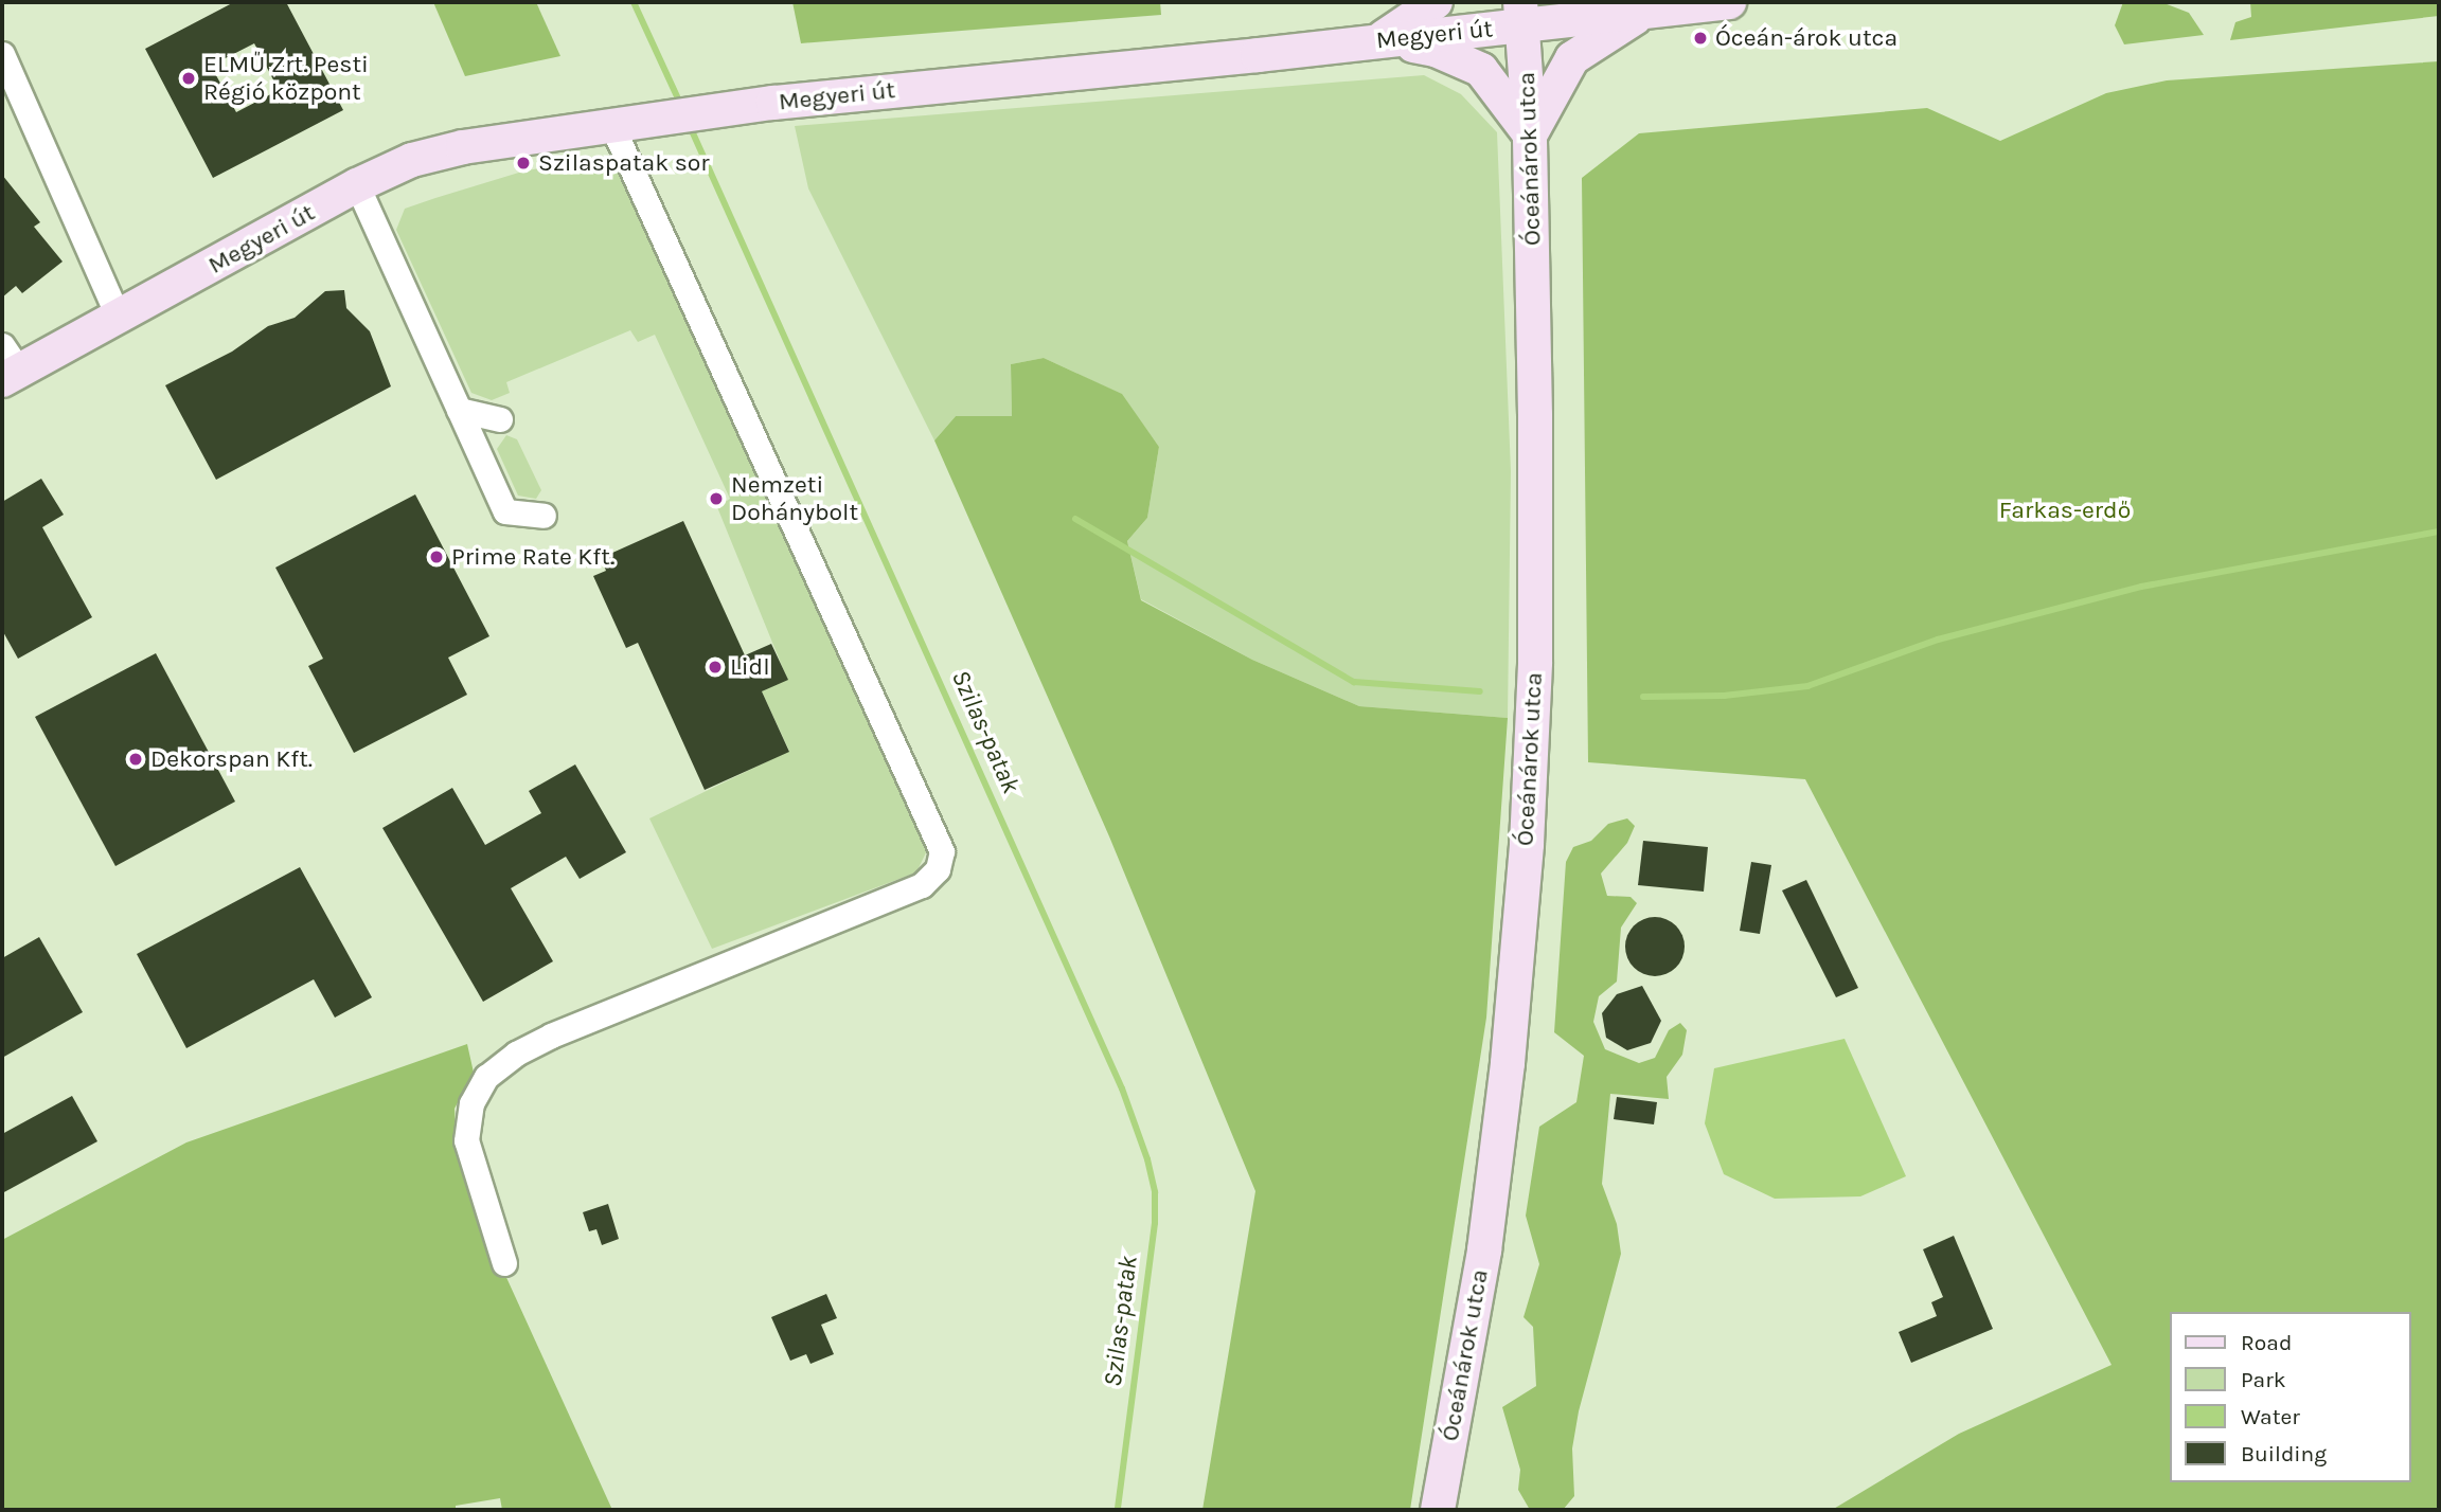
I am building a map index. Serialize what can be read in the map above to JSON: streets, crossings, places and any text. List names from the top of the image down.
{
  "streets": {
    "main road": ["Megyeri út", "Óceánárok utca"]
  },
  "crossings": [
    ["Megyeri út", "Óceánárok utca"]
  ],
  "water": ["Szilas-patak"],
  "parks": ["Farkas-erdő"],
  "places": [
    "Óceán-árok utca",
    "ELMŰ Zrt. Pesti Régió központ",
    "Szilaspatak sor",
    "Nemzeti Dohánybolt",
    "Prime Rate Kft.",
    "Lidl",
    "Dekorspan Kft."
  ],
  "legend": [
    "Road",
    "Park",
    "Water",
    "Building"
  ]
}
